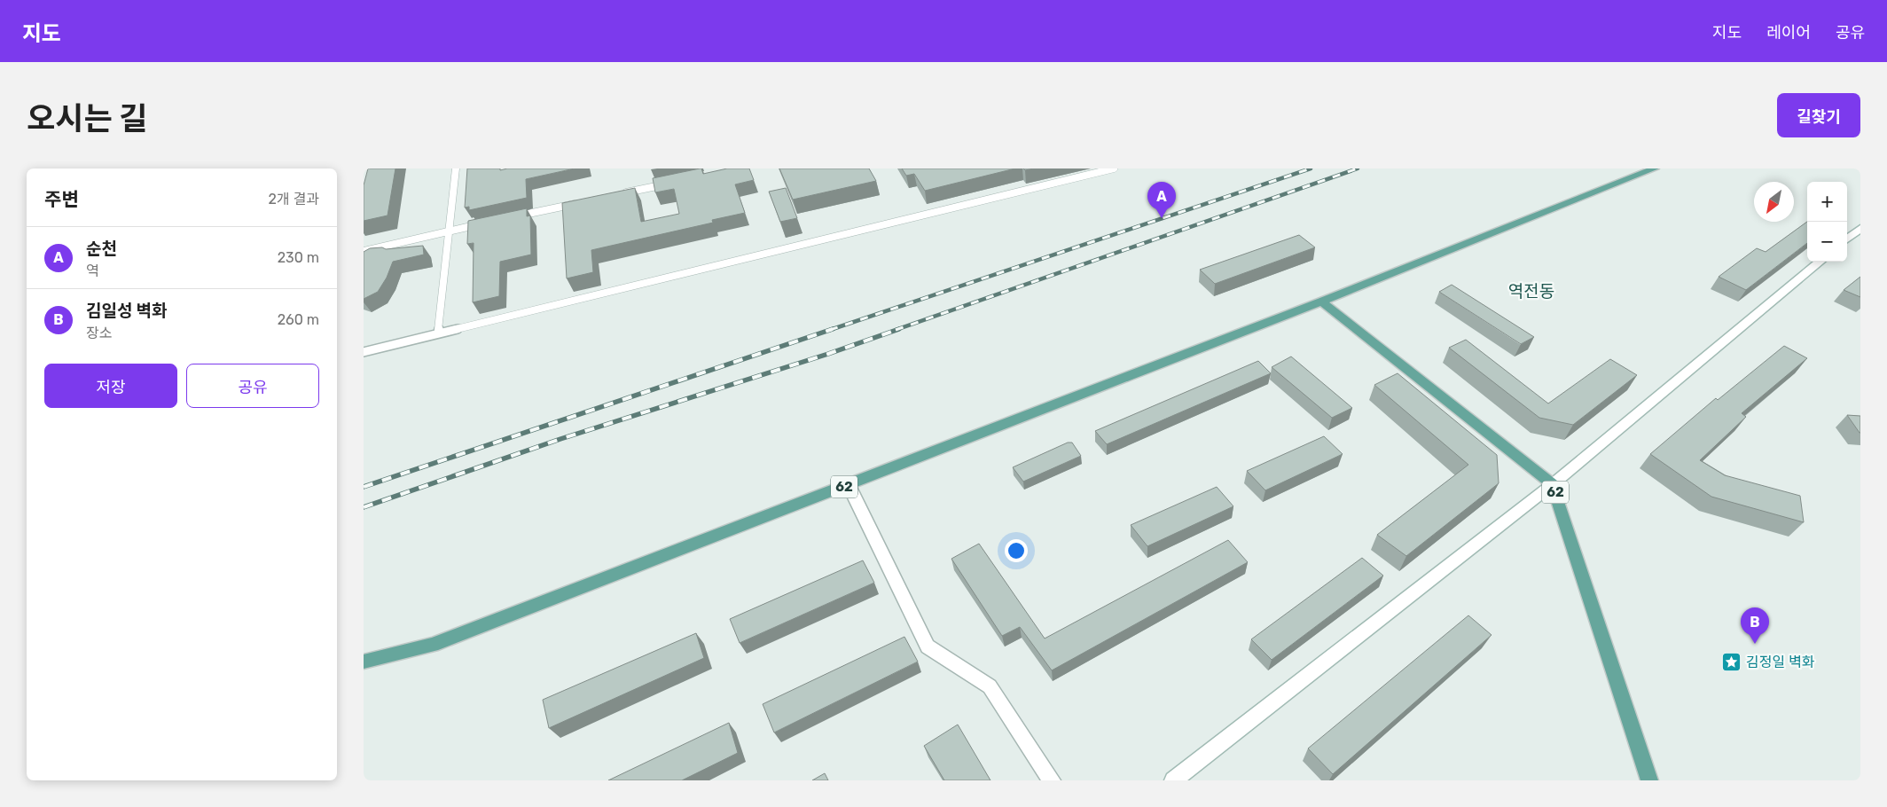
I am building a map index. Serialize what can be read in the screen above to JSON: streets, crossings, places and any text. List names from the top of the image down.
{
  "streets": {
    "main road": ["62"]
  },
  "districts": ["역전동"],
  "places": {
    "place": ["김정일 벽화"]
  },
  "north": "bottom left",
  "page": {
    "header": "지도",
    "nav": ["지도", "레이어", "공유"],
    "title": "오시는 길",
    "buttons": [
      "길찾기",
      ["저장", "공유"]
    ],
    "heading": ["주변", "2개 결과"],
    "map_buttons": ["+", "−"],
    "pins": ["A", "B"],
    "list": [
      {
        "mark": "A",
        "name": "순천",
        "note": "역",
        "value": "230 m"
      },
      {
        "mark": "B",
        "name": "김일성 벽화",
        "note": "장소",
        "value": "260 m"
      }
    ]
  }
}
